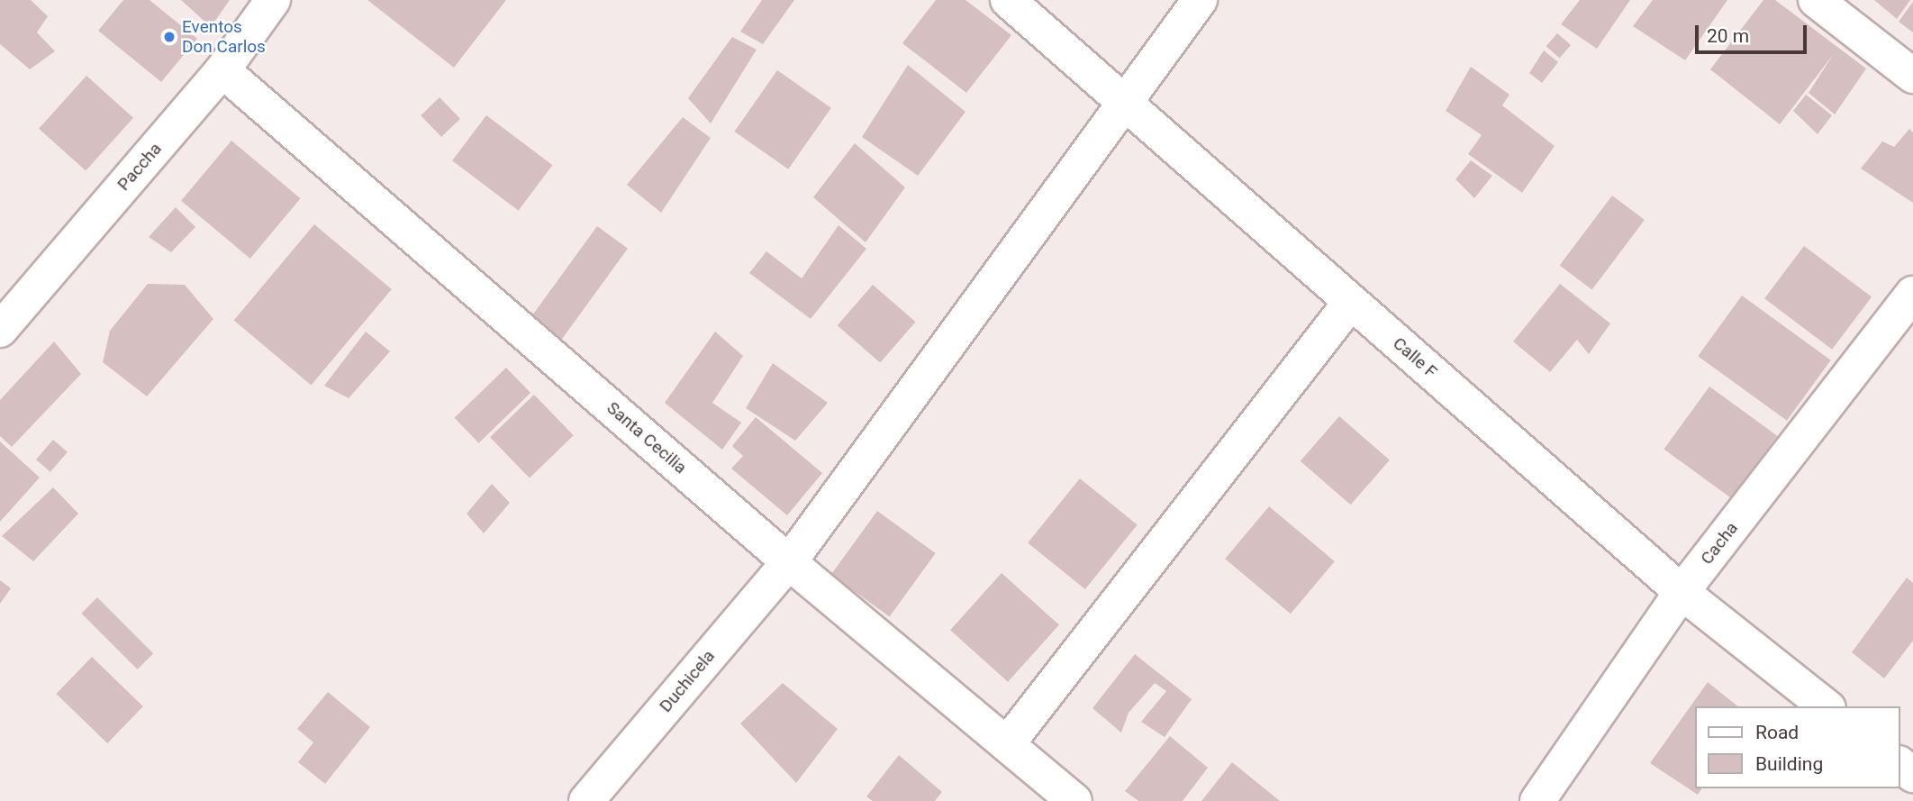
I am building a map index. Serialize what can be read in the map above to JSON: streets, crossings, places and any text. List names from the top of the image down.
{
  "streets": {
    "street": [
      "Paccha",
      "Calle F",
      "Santa Cecilia",
      "Cacha",
      "Duchicela"
    ]
  },
  "crossings": [
    ["Paccha", "Santa Cecilia"],
    ["Calle F", "Cacha"],
    ["Calle F", "Duchicela"],
    ["Santa Cecilia", "Duchicela"]
  ],
  "places": ["Eventos Don Carlos"],
  "legend": ["Road", "Building"],
  "scale_bar": "20 m"
}
